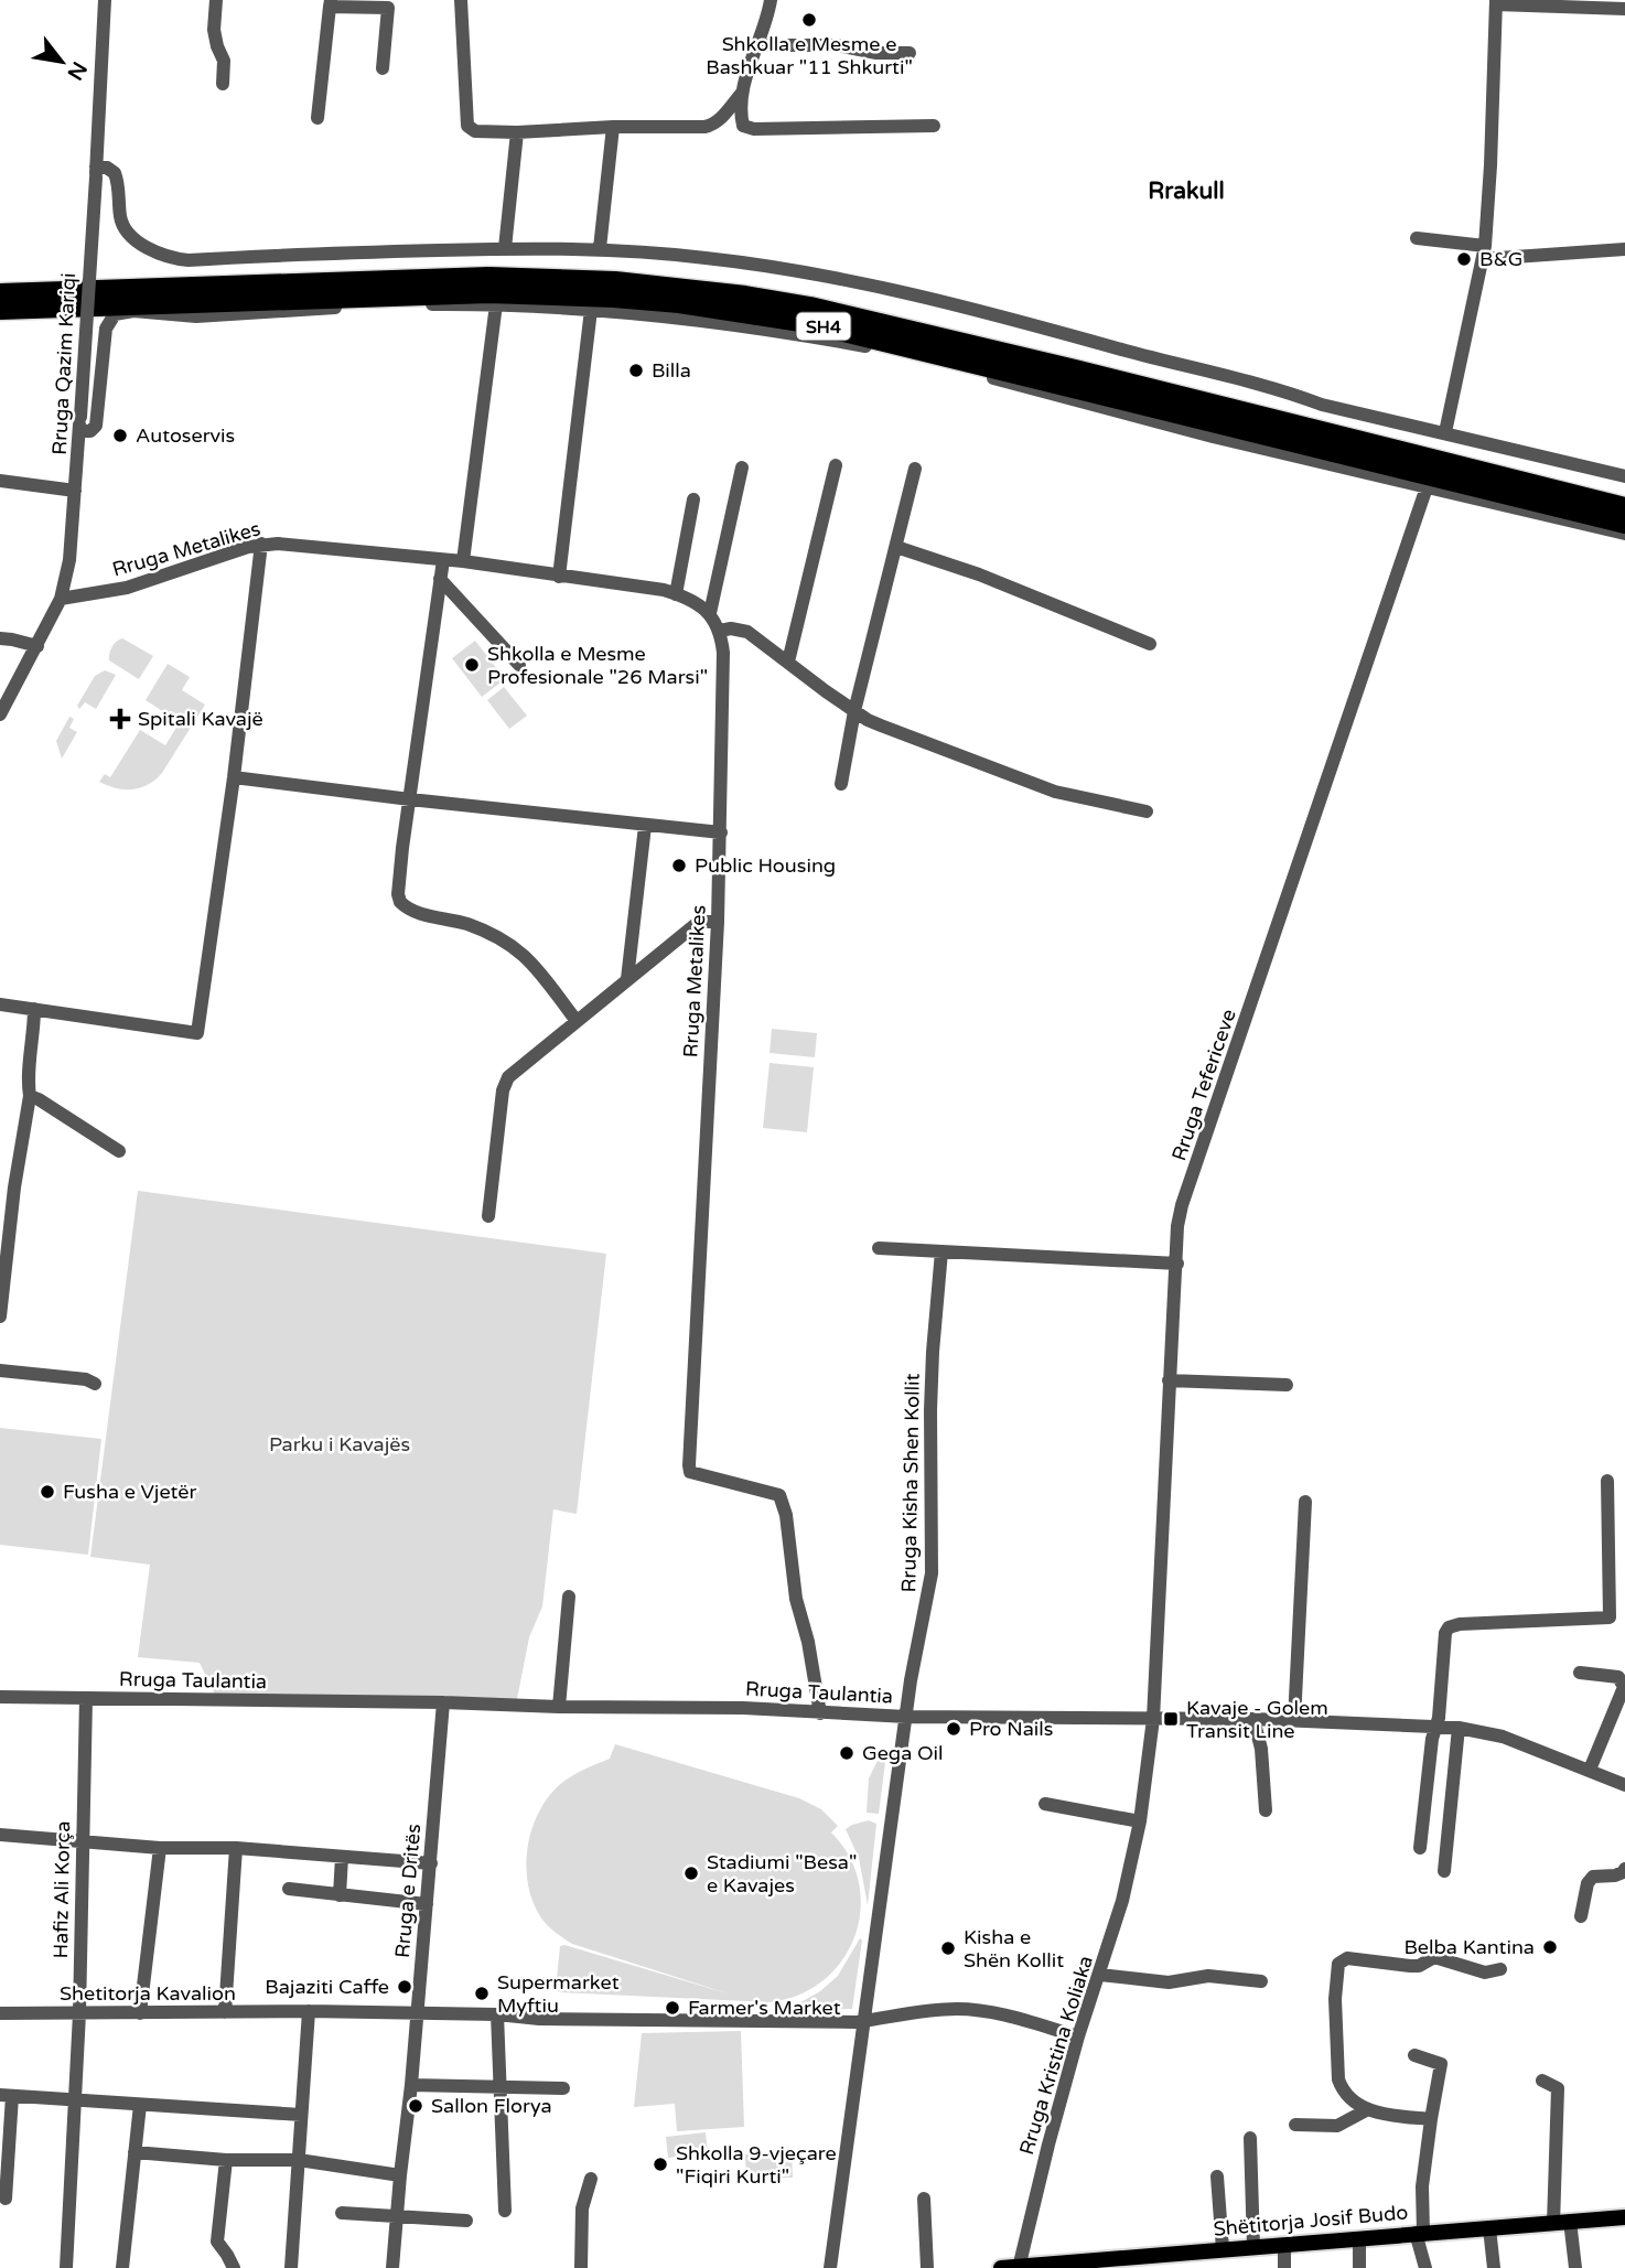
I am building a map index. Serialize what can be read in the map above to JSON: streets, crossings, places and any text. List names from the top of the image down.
{
  "streets": {
    "highway": ["SH4"],
    "main road": ["Shëtitorja Josif Budo"],
    "street": [
      "Rruga Qazim Kariqi",
      "Rruga Metalikes",
      "Rruga Tefericeve",
      "Rruga Kisha Shen Kollit",
      "Rruga Taulantia",
      "Hafiz Ali Korça",
      "Rruga e Dritës",
      "Shetitorja Kavalion",
      "Rruga Kristina Koliaka"
    ]
  },
  "crossings": [
    ["Rruga Qazim Kariqi", "Rruga Metalikes"],
    ["Rruga Metalikes", "Rruga Taulantia"],
    ["Rruga Tefericeve", "Rruga Taulantia"],
    ["Rruga Tefericeve", "Rruga Kristina Koliaka"],
    ["Rruga Kisha Shen Kollit", "Rruga Taulantia"],
    ["Rruga Kisha Shen Kollit", "Shetitorja Kavalion"],
    ["Rruga Taulantia", "Hafiz Ali Korça"],
    ["Rruga Taulantia", "Rruga e Dritës"],
    ["Rruga Taulantia", "Rruga Kristina Koliaka"],
    ["Hafiz Ali Korça", "Shetitorja Kavalion"],
    ["Rruga e Dritës", "Shetitorja Kavalion"],
    ["Shetitorja Kavalion", "Rruga Kristina Koliaka"],
    ["Rruga Kristina Koliaka", "Shëtitorja Josif Budo"]
  ],
  "districts": ["Rrakull"],
  "parks": ["Parku i Kavajës"],
  "places": {
    "other": [
      "Shkolla e Mesme e Bashkuar \"11 Shkurti\"",
      "B&G",
      "Billa",
      "Autoservis",
      "Shkolla e Mesme Profesionale \"26 Marsi\"",
      "Public Housing",
      "Fusha e Vjetër",
      "Pro Nails",
      "Gega Oil",
      "Stadiumi \"Besa\" e Kavajes",
      "Belba Kantina",
      "Kisha e Shën Kollit",
      "Bajaziti Caffe",
      "Supermarket Myftiu",
      "Farmer's Market",
      "Sallon Florya",
      "Shkolla 9-vjeçare \"Fiqiri Kurti\""
    ],
    "health": ["Spitali Kavajë"],
    "transit": ["Kavaje - Golem Transit Line"]
  },
  "north": "bottom right"
}
